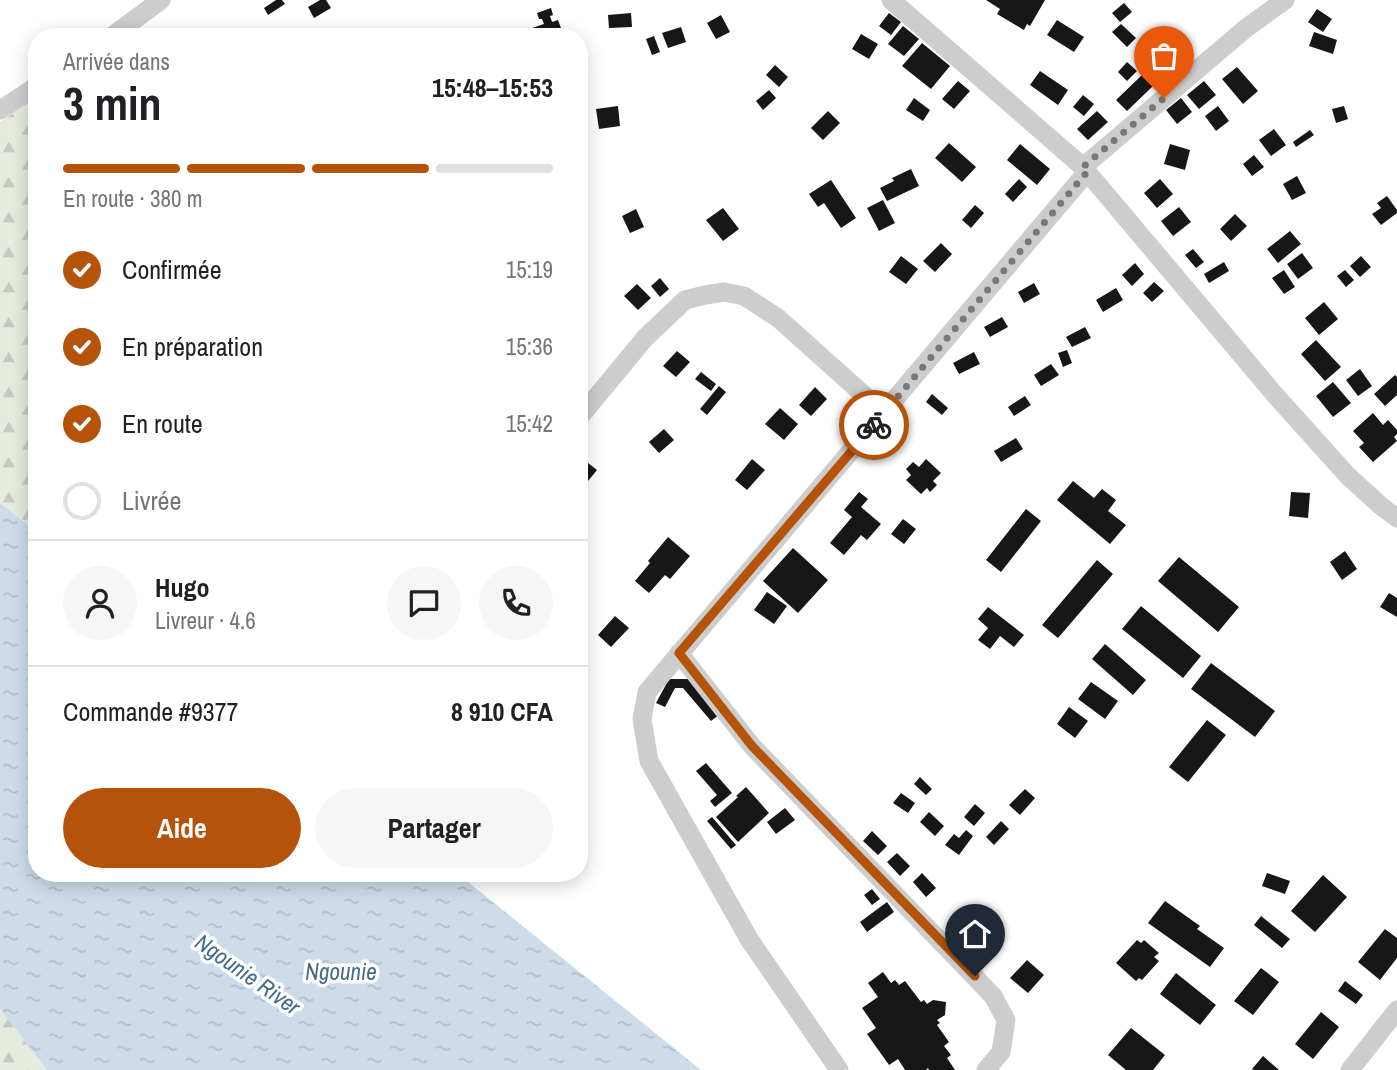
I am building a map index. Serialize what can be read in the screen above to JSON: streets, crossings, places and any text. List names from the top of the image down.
{
  "water": ["Ngounie", "Ngounie River"],
  "page": {
    "heading": ["3 min", "Arrivée dans", "15:48–15:53"],
    "panel": [
      "Hugo",
      "Livreur · 4.6",
      "Commande #9377",
      "8 910 CFA"
    ],
    "bar": "En route · 380 m",
    "list": [
      ["Confirmée", "15:19"],
      ["En préparation", "15:36"],
      ["En route", "15:42"],
      "Livrée"
    ],
    "buttons": ["Aide", "Partager"]
  }
}
